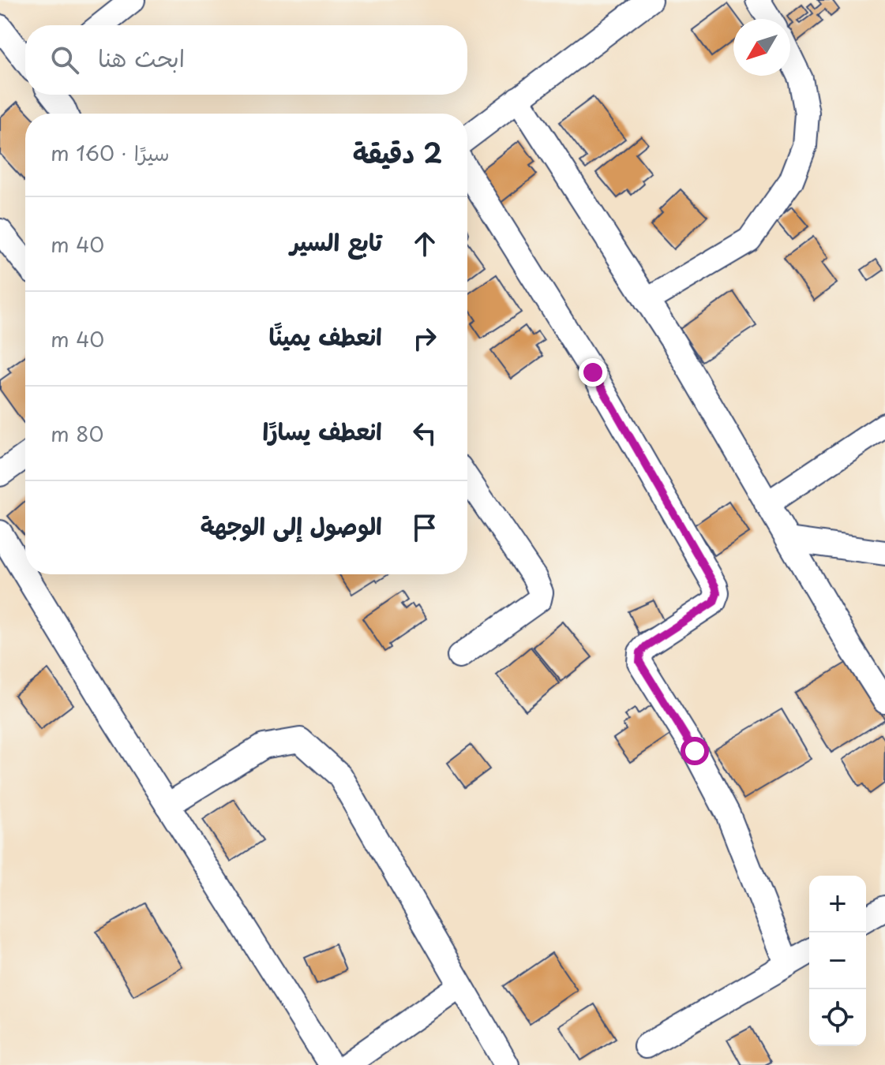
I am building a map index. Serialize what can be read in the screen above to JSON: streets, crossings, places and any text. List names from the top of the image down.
{
  "north": "bottom left",
  "page": {
    "search": "ابحث هنا",
    "heading": ["2 دقيقة", "سيرًا · 160 m"],
    "list": [
      ["تابع السير", "40 m"],
      ["انعطف يمينًا", "40 m"],
      ["انعطف يسارًا", "80 m"],
      "الوصول إلى الوجهة"
    ],
    "map_buttons": ["+", "−"]
  }
}
